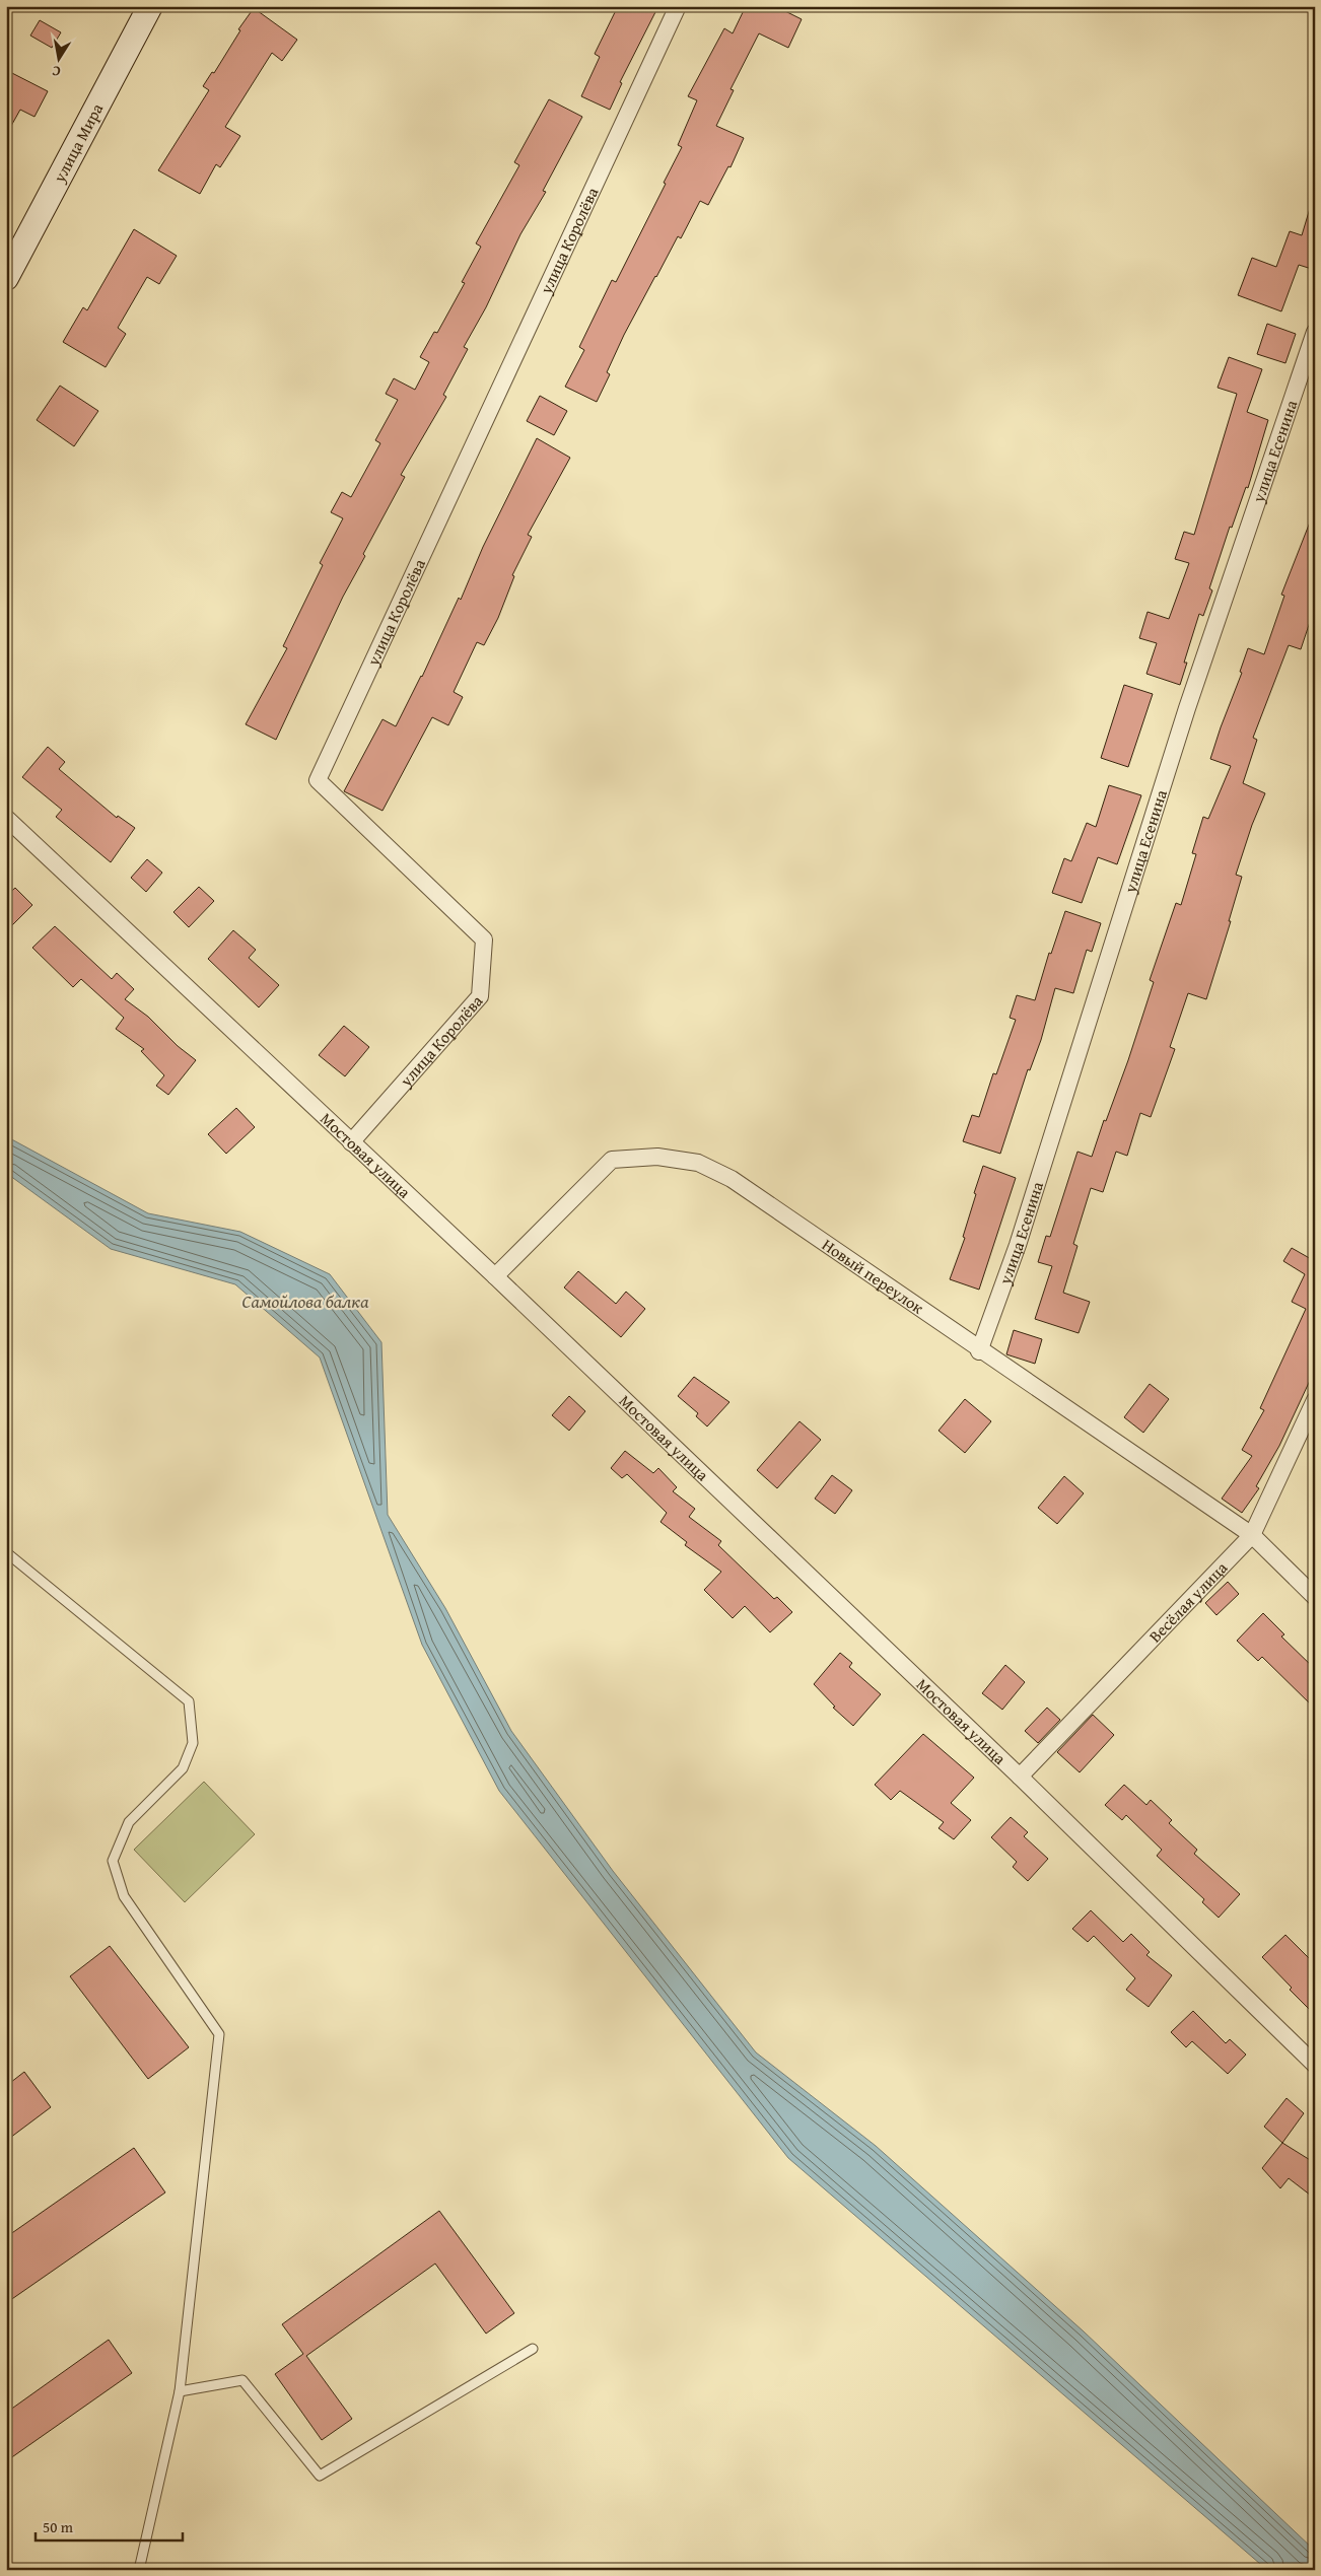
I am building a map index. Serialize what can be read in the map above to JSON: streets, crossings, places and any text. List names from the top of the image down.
{
  "streets": {
    "main road": ["улица Мира"],
    "street": [
      "улица Королёва",
      "улица Есенина",
      "Мостовая улица",
      "Новый переулок",
      "Весёлая улица"
    ]
  },
  "crossings": [
    ["улица Королёва", "Мостовая улица"],
    ["улица Есенина", "Новый переулок"],
    ["Мостовая улица", "Новый переулок"],
    ["Мостовая улица", "Весёлая улица"],
    ["Новый переулок", "Весёлая улица"]
  ],
  "water": ["Самойлова балка"],
  "scale_bar": "50 m",
  "north": "bottom"
}
